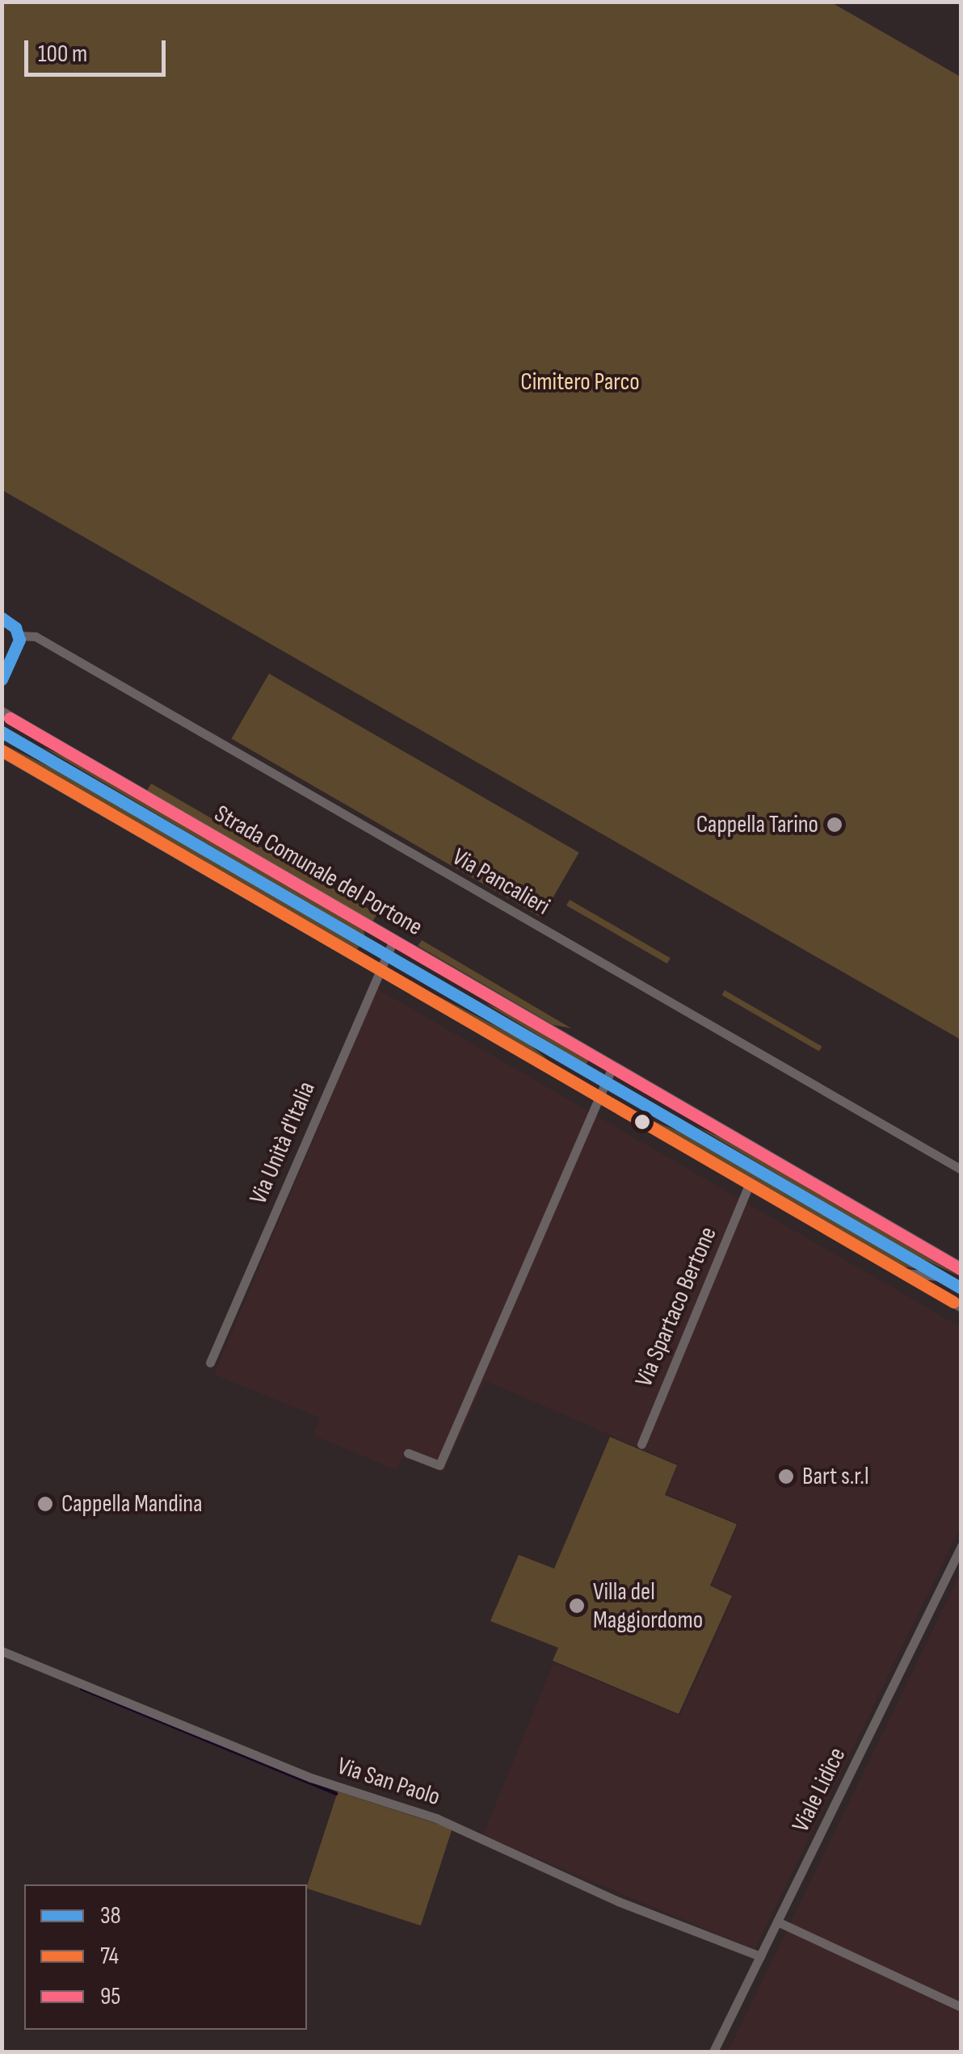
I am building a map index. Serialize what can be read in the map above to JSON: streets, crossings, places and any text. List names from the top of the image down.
{
  "streets": {
    "street": [
      "Strada Comunale del Portone",
      "Via Pancalieri",
      "Via Unità d'Italia",
      "Via Spartaco Bertone",
      "Via San Paolo",
      "Viale Lidice"
    ]
  },
  "crossings": [
    ["Strada Comunale del Portone", "Via Unità d'Italia"],
    ["Strada Comunale del Portone", "Via Spartaco Bertone"],
    ["Via San Paolo", "Viale Lidice"]
  ],
  "parks": ["Cimitero Parco"],
  "places": [
    "Cappella Tarino",
    "Bart s.r.l",
    "Cappella Mandina",
    "Villa del Maggiordomo"
  ],
  "lines": ["transit line 38", "transit line 95", "transit line 74"],
  "legend": ["38", "74", "95"],
  "scale_bar": "100 m"
}
